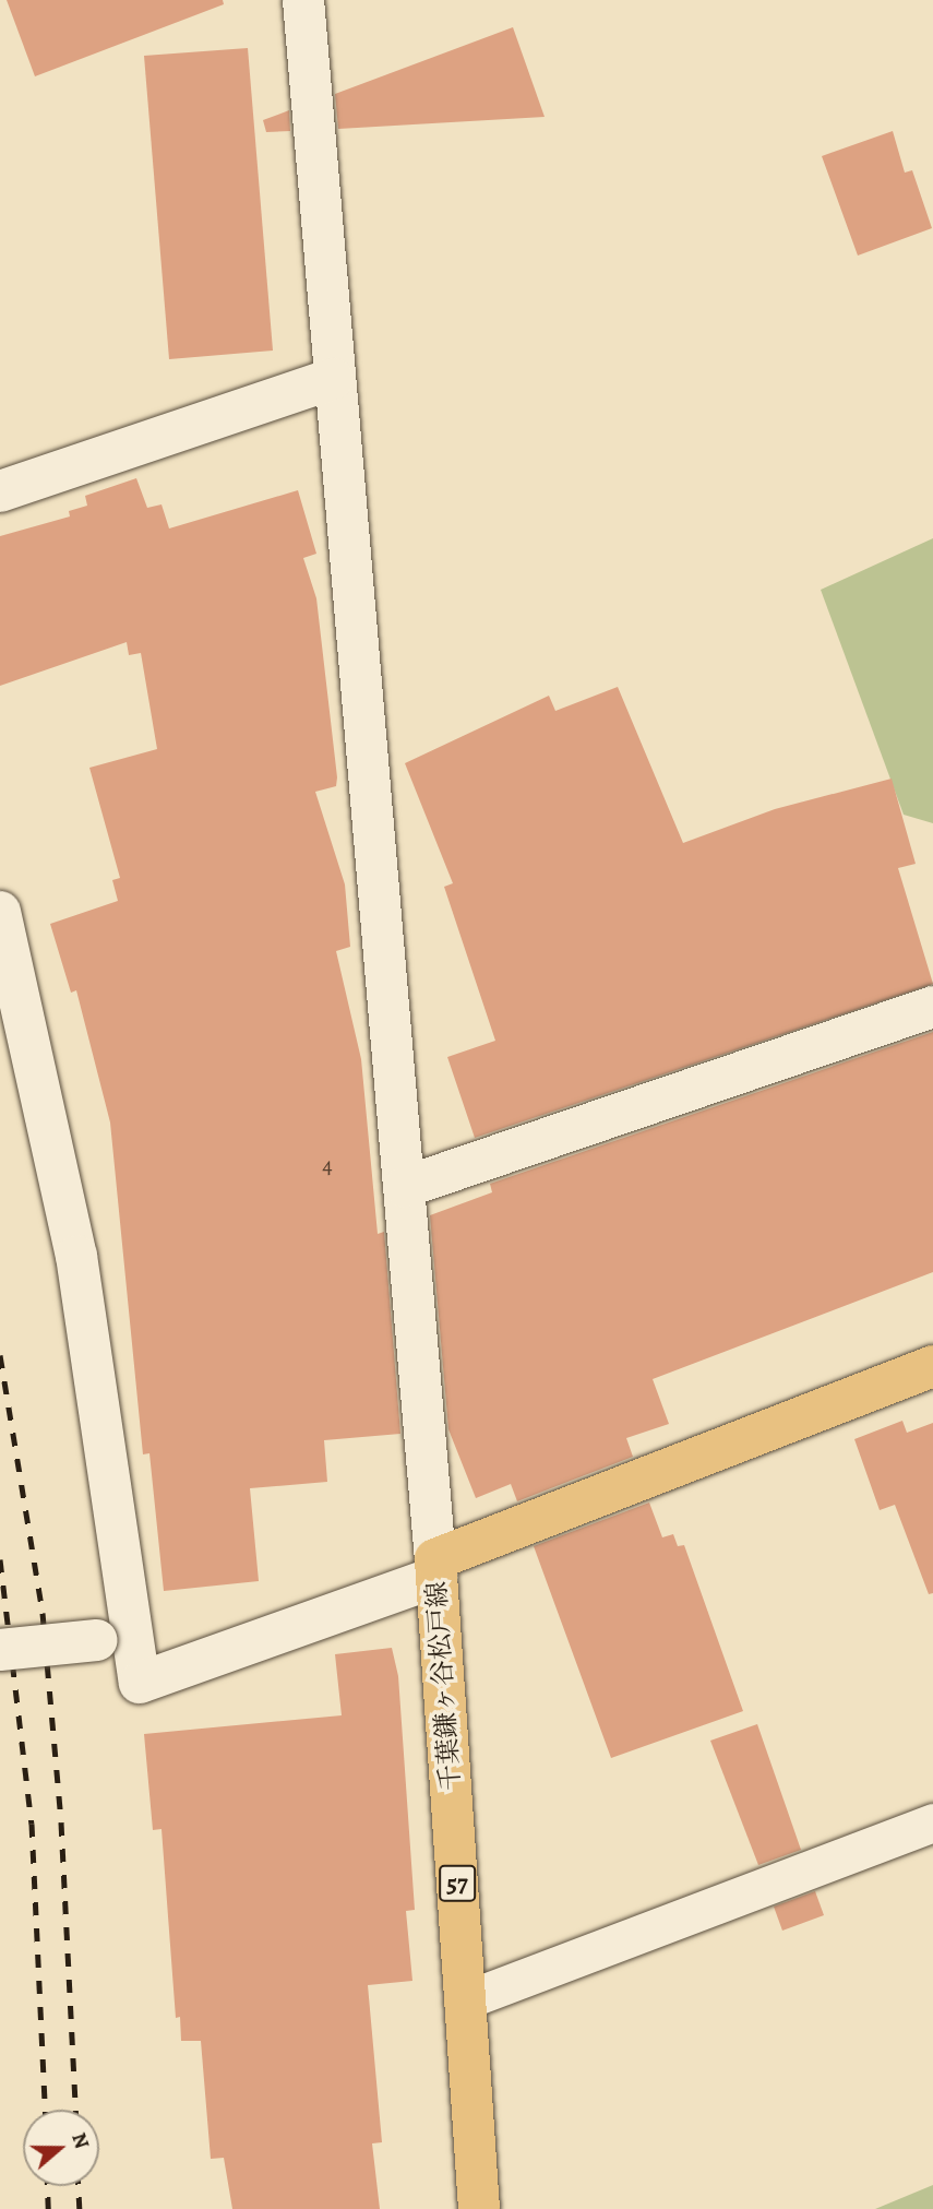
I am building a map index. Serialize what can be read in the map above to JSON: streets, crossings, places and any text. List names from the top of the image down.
{
  "streets": {
    "main road": ["千葉鎌ヶ谷松戸線", "57"]
  },
  "house_numbers": ["4"],
  "north": "right"
}
